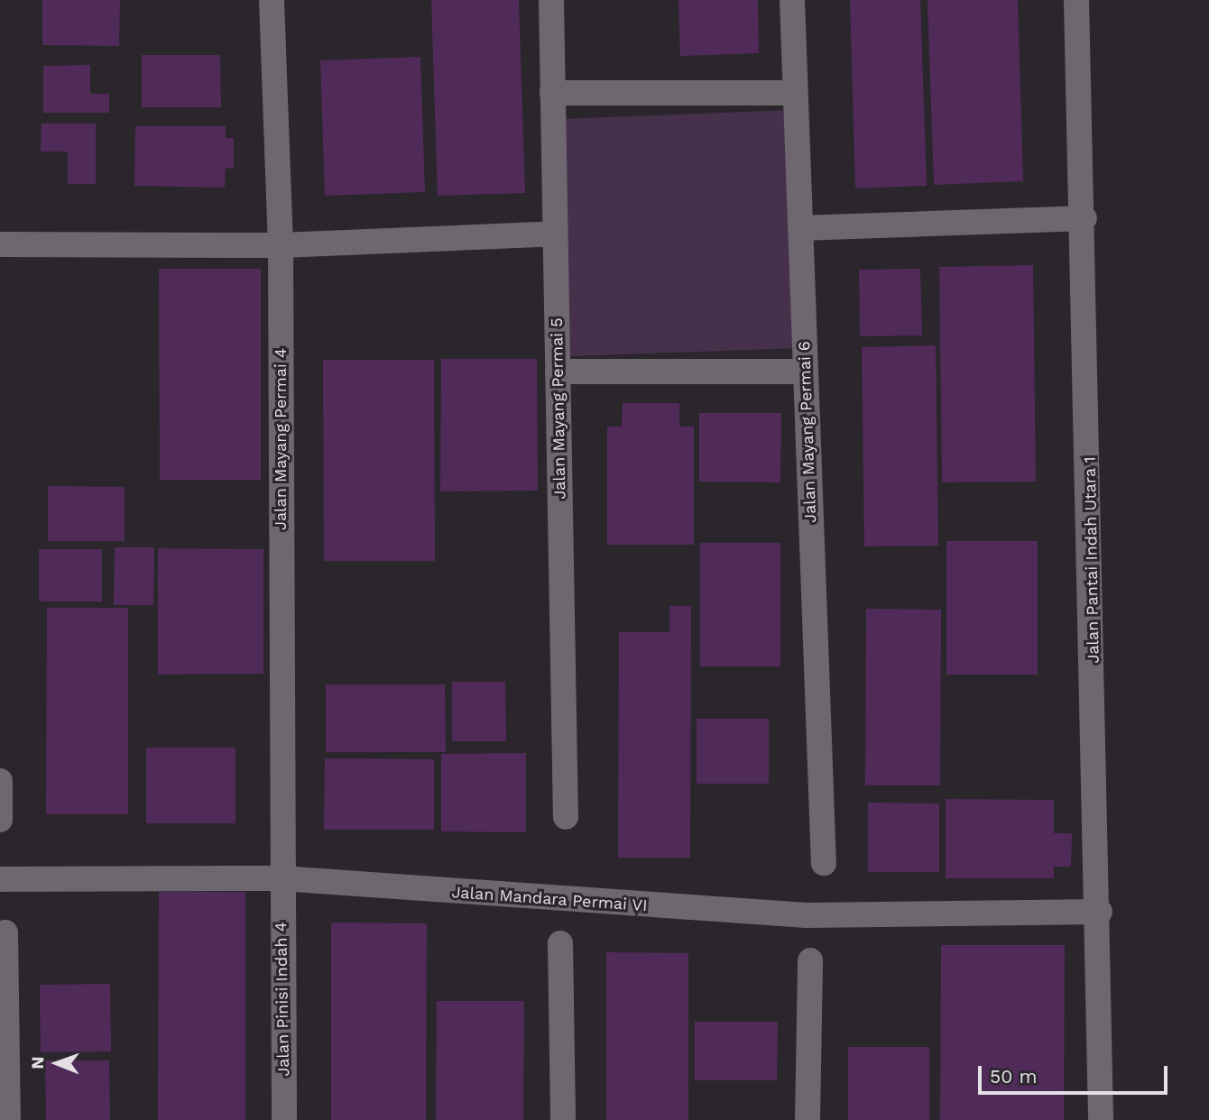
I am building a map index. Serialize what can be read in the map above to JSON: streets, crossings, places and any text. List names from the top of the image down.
{
  "streets": {
    "street": [
      "Jalan Mayang Permai 5",
      "Jalan Mayang Permai 6",
      "Jalan Mayang Permai 4",
      "Jalan Pantai Indah Utara 1",
      "Jalan Mandara Permai VI",
      "Jalan Pinisi Indah 4"
    ]
  },
  "crossings": [
    ["Jalan Mayang Permai 4", "Jalan Mandara Permai VI"],
    ["Jalan Mayang Permai 4", "Jalan Pinisi Indah 4"],
    ["Jalan Pantai Indah Utara 1", "Jalan Mandara Permai VI"],
    ["Jalan Mandara Permai VI", "Jalan Pinisi Indah 4"]
  ],
  "scale_bar": "50 m",
  "north": "left"
}
